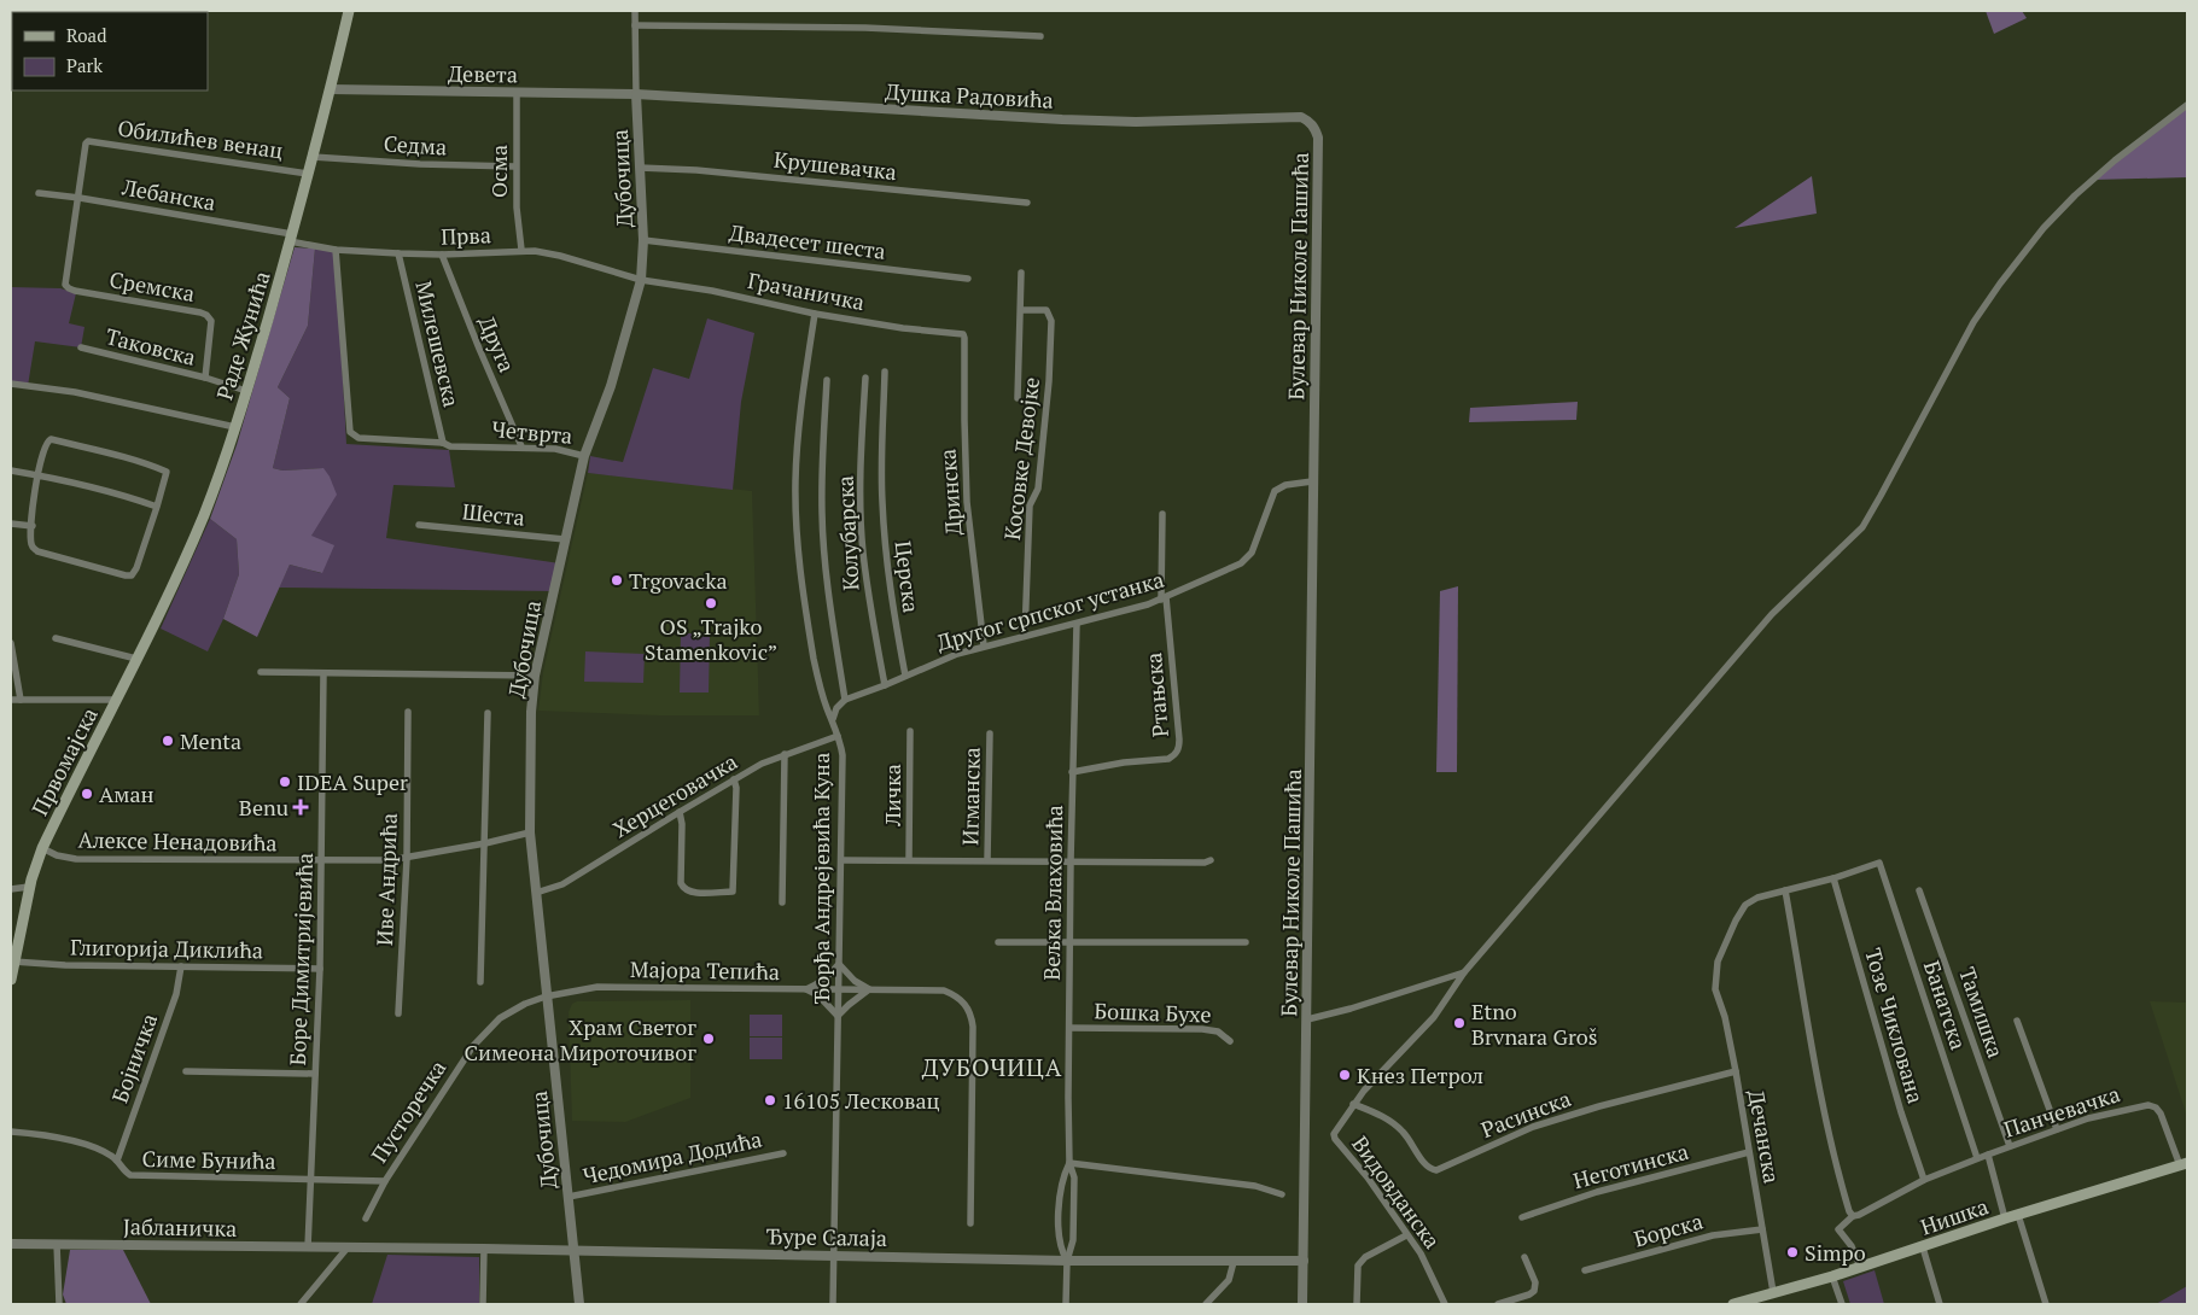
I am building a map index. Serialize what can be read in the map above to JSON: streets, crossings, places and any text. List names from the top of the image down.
{
  "streets": {
    "main road": ["Раде Жунића", "Првомајска", "Нишка"],
    "street": [
      "Девета",
      "Душка Радовића",
      "Обилићев венац",
      "Седма",
      "Крушевачка",
      "Осма",
      "Дубочица",
      "Лебанска",
      "Прва",
      "Двадесет шеста",
      "Булевар Николе Пашића",
      "Сремска",
      "Грачаничка",
      "Милешевска",
      "Друга",
      "Таковска",
      "Четврта",
      "Косовке Девојке",
      "Дринска",
      "Шеста",
      "Колубарска",
      "Церска",
      "Другог српског устанка",
      "Ртањска",
      "Херцеговачка",
      "Личка",
      "Игманска",
      "Алексе Ненадовића",
      "Ђорђа Андрејевића Куна",
      "Иве Андрића",
      "Вељка Влаховића",
      "Глигорија Диклића",
      "Боре Димитријевића",
      "Мајора Тепића",
      "Банатска",
      "Бошка Бухе",
      "Тамишка",
      "Тозе Чиклована",
      "Бојничка",
      "Пусторечка",
      "Панчевачка",
      "Расинска",
      "Дечанска",
      "Чедомира Додића",
      "Симе Бунића",
      "Неготинска",
      "Видовданска",
      "Јабланичка",
      "Борска",
      "Ђуре Салаја"
    ]
  },
  "crossings": [
    ["Девета", "Душка Радовића"],
    ["Девета", "Осма"],
    ["Девета", "Дубочица"],
    ["Девета", "Раде Жунића"],
    ["Душка Радовића", "Дубочица"],
    ["Душка Радовића", "Булевар Николе Пашића"],
    ["Обилићев венац", "Лебанска"],
    ["Обилићев венац", "Сремска"],
    ["Обилићев венац", "Раде Жунића"],
    ["Седма", "Осма"],
    ["Седма", "Раде Жунића"],
    ["Крушевачка", "Дубочица"],
    ["Осма", "Прва"],
    ["Дубочица", "Прва"],
    ["Дубочица", "Двадесет шеста"],
    ["Дубочица", "Грачаничка"],
    ["Дубочица", "Четврта"],
    ["Дубочица", "Шеста"],
    ["Дубочица", "Херцеговачка"],
    ["Дубочица", "Алексе Ненадовића"],
    ["Дубочица", "Мајора Тепића"],
    ["Дубочица", "Пусторечка"],
    ["Дубочица", "Чедомира Додића"],
    ["Дубочица", "Ђуре Салаја"],
    ["Лебанска", "Прва"],
    ["Лебанска", "Сремска"],
    ["Лебанска", "Раде Жунића"],
    ["Прва", "Грачаничка"],
    ["Прва", "Раде Жунића"],
    ["Прва", "Милешевска"],
    ["Прва", "Друга"],
    ["Прва", "Четврта"],
    ["Булевар Николе Пашића", "Другог српског устанка"],
    ["Булевар Николе Пашића", "Ђуре Салаја"],
    ["Сремска", "Таковска"],
    ["Грачаничка", "Дринска"],
    ["Грачаничка", "Ђорђа Андрејевића Куна"],
    ["Раде Жунића", "Таковска"],
    ["Раде Жунића", "Првомајска"],
    ["Милешевска", "Четврта"],
    ["Друга", "Четврта"],
    ["Косовке Девојке", "Другог српског устанка"],
    ["Дринска", "Другог српског устанка"],
    ["Колубарска", "Другог српског устанка"],
    ["Церска", "Другог српског устанка"],
    ["Другог српског устанка", "Ртањска"],
    ["Другог српског устанка", "Вељка Влаховића"],
    ["Ртањска", "Вељка Влаховића"],
    ["Првомајска", "Алексе Ненадовића"],
    ["Првомајска", "Глигорија Диклића"],
    ["Херцеговачка", "Ђорђа Андрејевића Куна"],
    ["Алексе Ненадовића", "Иве Андрића"],
    ["Алексе Ненадовића", "Боре Димитријевића"],
    ["Ђорђа Андрејевића Куна", "Мајора Тепића"],
    ["Ђорђа Андрејевића Куна", "Ђуре Салаја"],
    ["Вељка Влаховића", "Бошка Бухе"],
    ["Вељка Влаховића", "Ђуре Салаја"],
    ["Глигорија Диклића", "Боре Димитријевића"],
    ["Глигорија Диклића", "Бојничка"],
    ["Боре Димитријевића", "Пусторечка"],
    ["Боре Димитријевића", "Симе Бунића"],
    ["Боре Димитријевића", "Јабланичка"],
    ["Мајора Тепића", "Пусторечка"],
    ["Банатска", "Тозе Чиклована"],
    ["Банатска", "Панчевачка"],
    ["Тамишка", "Панчевачка"],
    ["Тозе Чиклована", "Панчевачка"],
    ["Бојничка", "Симе Бунића"],
    ["Пусторечка", "Симе Бунића"],
    ["Панчевачка", "Нишка"],
    ["Расинска", "Дечанска"],
    ["Расинска", "Видовданска"],
    ["Дечанска", "Неготинска"],
    ["Дечанска", "Нишка"],
    ["Дечанска", "Борска"],
    ["Јабланичка", "Ђуре Салаја"]
  ],
  "districts": ["ДУБОЧИЦА"],
  "places": {
    "other": [
      "Trgovacka",
      "OS „Trajko Stamenkovic”",
      "Menta",
      "IDEA Super",
      "Аман",
      "Etno Brvnara Groš",
      "Храм Светог Симеона Мироточивог",
      "Кнез Петрол",
      "16105 Лесковац",
      "Simpo"
    ],
    "health": ["Benu"]
  },
  "legend": ["Road", "Park"]
}
